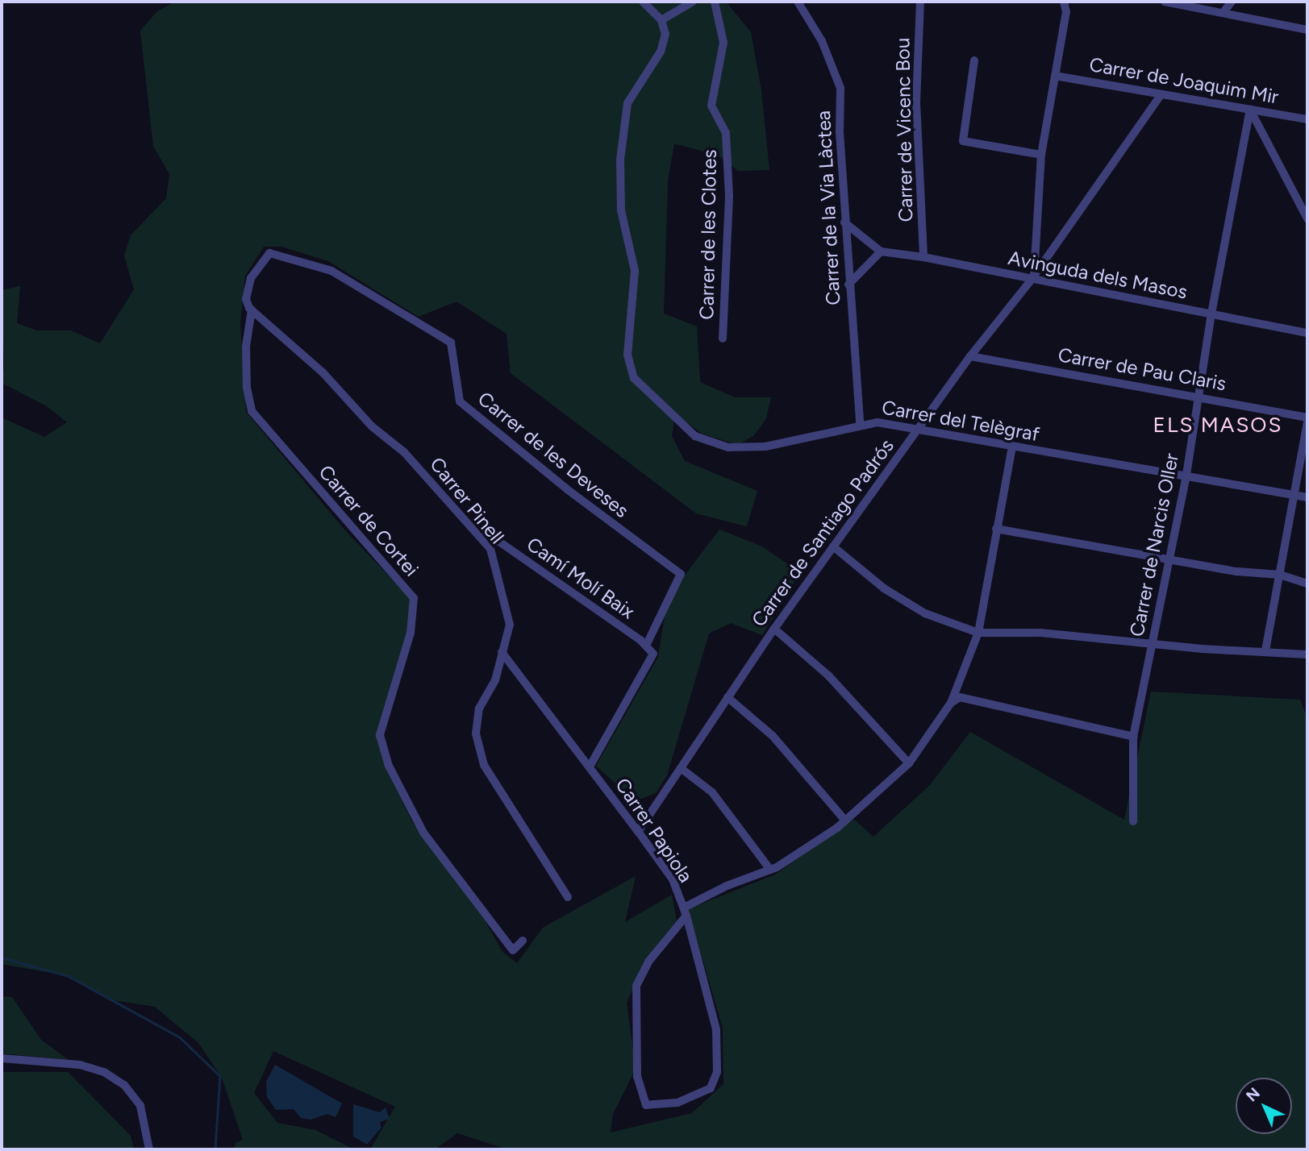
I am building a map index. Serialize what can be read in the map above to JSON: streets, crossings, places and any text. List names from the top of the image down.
{
  "streets": {
    "street": [
      "Carrer de Joaquim Mir",
      "Carrer de Vicenc Bou",
      "Carrer de la Via Làctea",
      "Carrer de les Clotes",
      "Avinguda dels Masos",
      "Carrer de Pau Claris",
      "Carrer del Telègraf",
      "Carrer de les Deveses",
      "Carrer Pinell",
      "Carrer de Cortei",
      "Carrer de Santiago Padrós",
      "Carrer de Narcis Oller",
      "Camí Molí Baix",
      "Carrer Papiola"
    ]
  },
  "crossings": [
    ["Carrer de Joaquim Mir", "Carrer de Santiago Padrós"],
    ["Carrer de Joaquim Mir", "Carrer de Narcis Oller"],
    ["Carrer de Vicenc Bou", "Avinguda dels Masos"],
    ["Carrer de la Via Làctea", "Carrer del Telègraf"],
    ["Avinguda dels Masos", "Carrer de Santiago Padrós"],
    ["Avinguda dels Masos", "Carrer de Narcis Oller"],
    ["Carrer de Pau Claris", "Carrer de Santiago Padrós"],
    ["Carrer de Pau Claris", "Carrer de Narcis Oller"],
    ["Carrer del Telègraf", "Carrer de Santiago Padrós"],
    ["Carrer del Telègraf", "Carrer de Narcis Oller"],
    ["Carrer de les Deveses", "Carrer Pinell"],
    ["Carrer de les Deveses", "Camí Molí Baix"],
    ["Carrer Pinell", "Carrer de Cortei"],
    ["Carrer Pinell", "Camí Molí Baix"],
    ["Carrer Pinell", "Carrer Papiola"],
    ["Carrer de Santiago Padrós", "Carrer Papiola"],
    ["Camí Molí Baix", "Carrer Papiola"]
  ],
  "districts": ["ELS MASOS"],
  "north": "top left"
}
